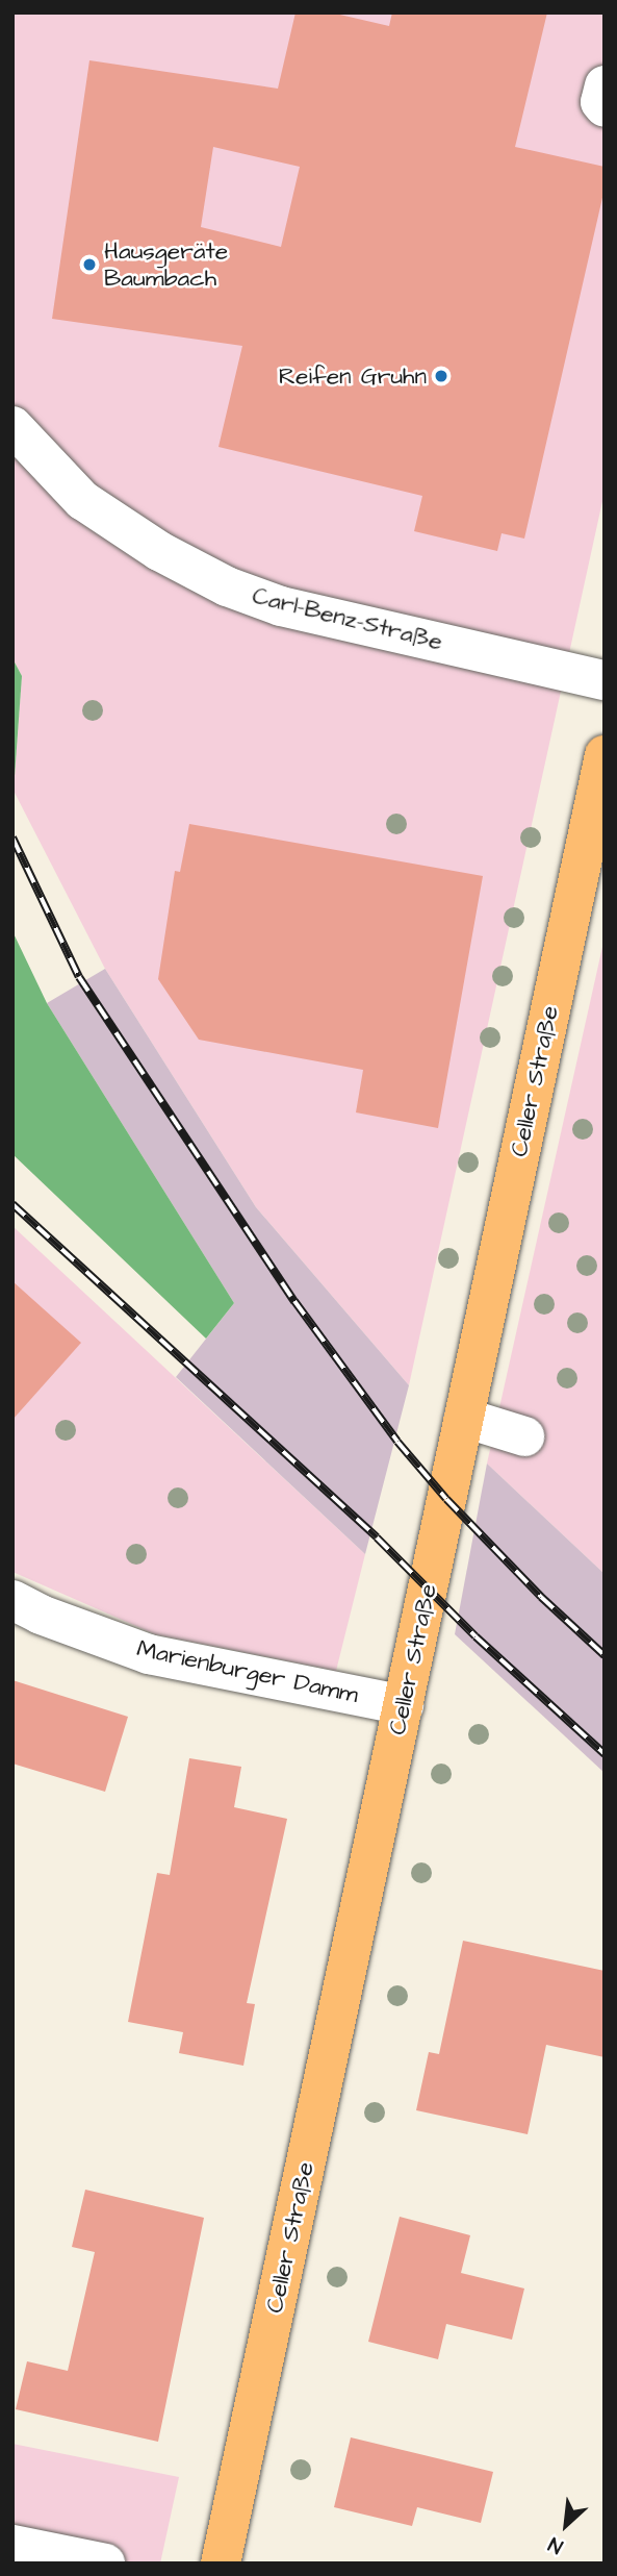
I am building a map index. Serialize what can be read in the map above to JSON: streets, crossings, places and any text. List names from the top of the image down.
{
  "streets": {
    "main road": ["Celler Straße"],
    "street": ["Carl-Benz-Straße", "Marienburger Damm"]
  },
  "crossings": [
    ["Celler Straße", "Marienburger Damm"]
  ],
  "places": ["Hausgeräte Baumbach", "Reifen Gruhn"],
  "north": "bottom left"
}
